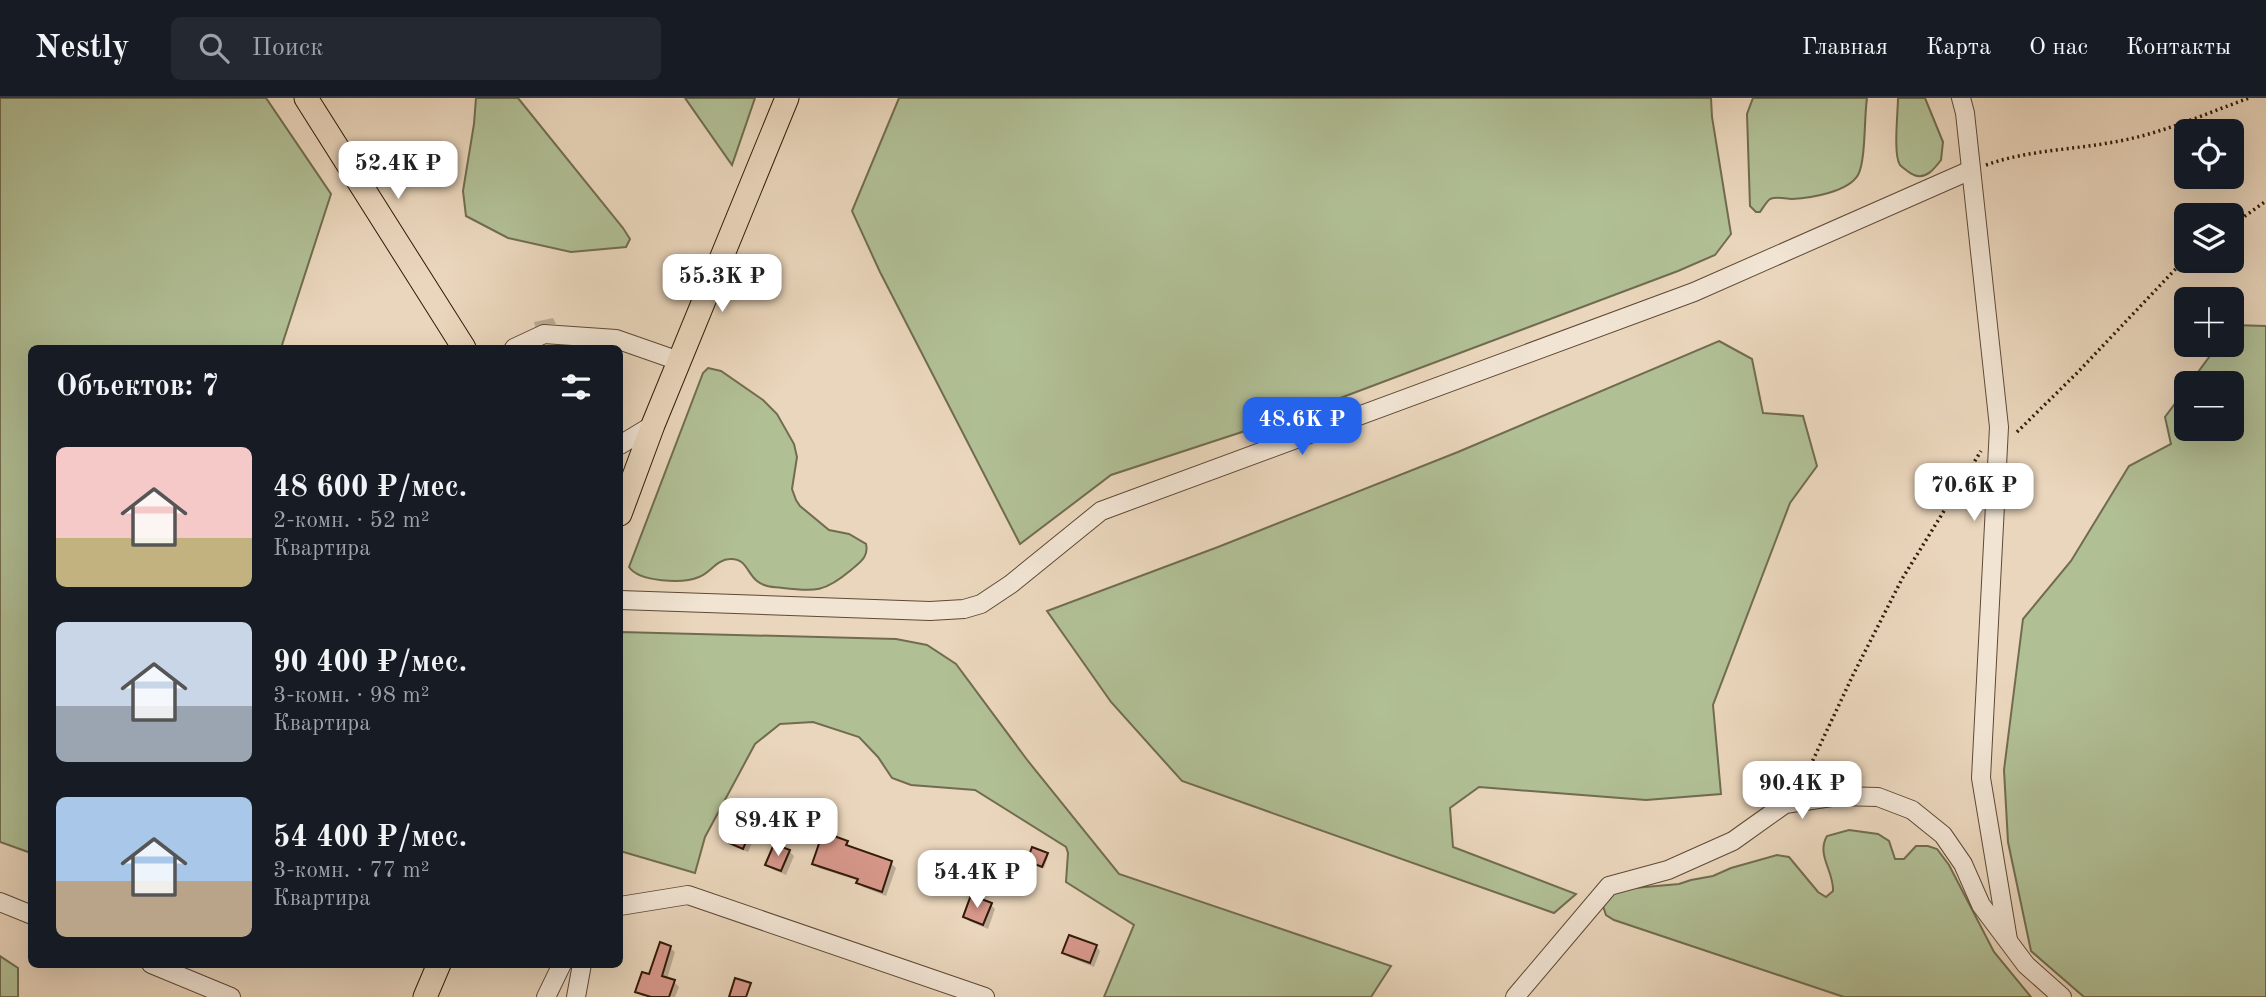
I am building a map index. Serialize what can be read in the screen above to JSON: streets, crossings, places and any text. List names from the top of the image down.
{
  "page": {
    "header": "Nestly",
    "search": "Поиск",
    "nav": [
      "Главная",
      "Карта",
      "О нас",
      "Контакты"
    ],
    "map_buttons": ["+", "−"],
    "price": [
      "52.4K ₽",
      "55.3K ₽",
      "48.6K ₽",
      "70.6K ₽",
      "90.4K ₽",
      "89.4K ₽",
      "54.4K ₽"
    ],
    "heading": "Объектов: 7",
    "list": [
      {
        "name": "48 600 ₽/мес.",
        "note": "2-комн. · 52 m² · Квартира"
      },
      {
        "name": "90 400 ₽/мес.",
        "note": "3-комн. · 98 m² · Квартира"
      },
      {
        "name": "54 400 ₽/мес.",
        "note": "3-комн. · 77 m² · Квартира"
      }
    ]
  }
}
